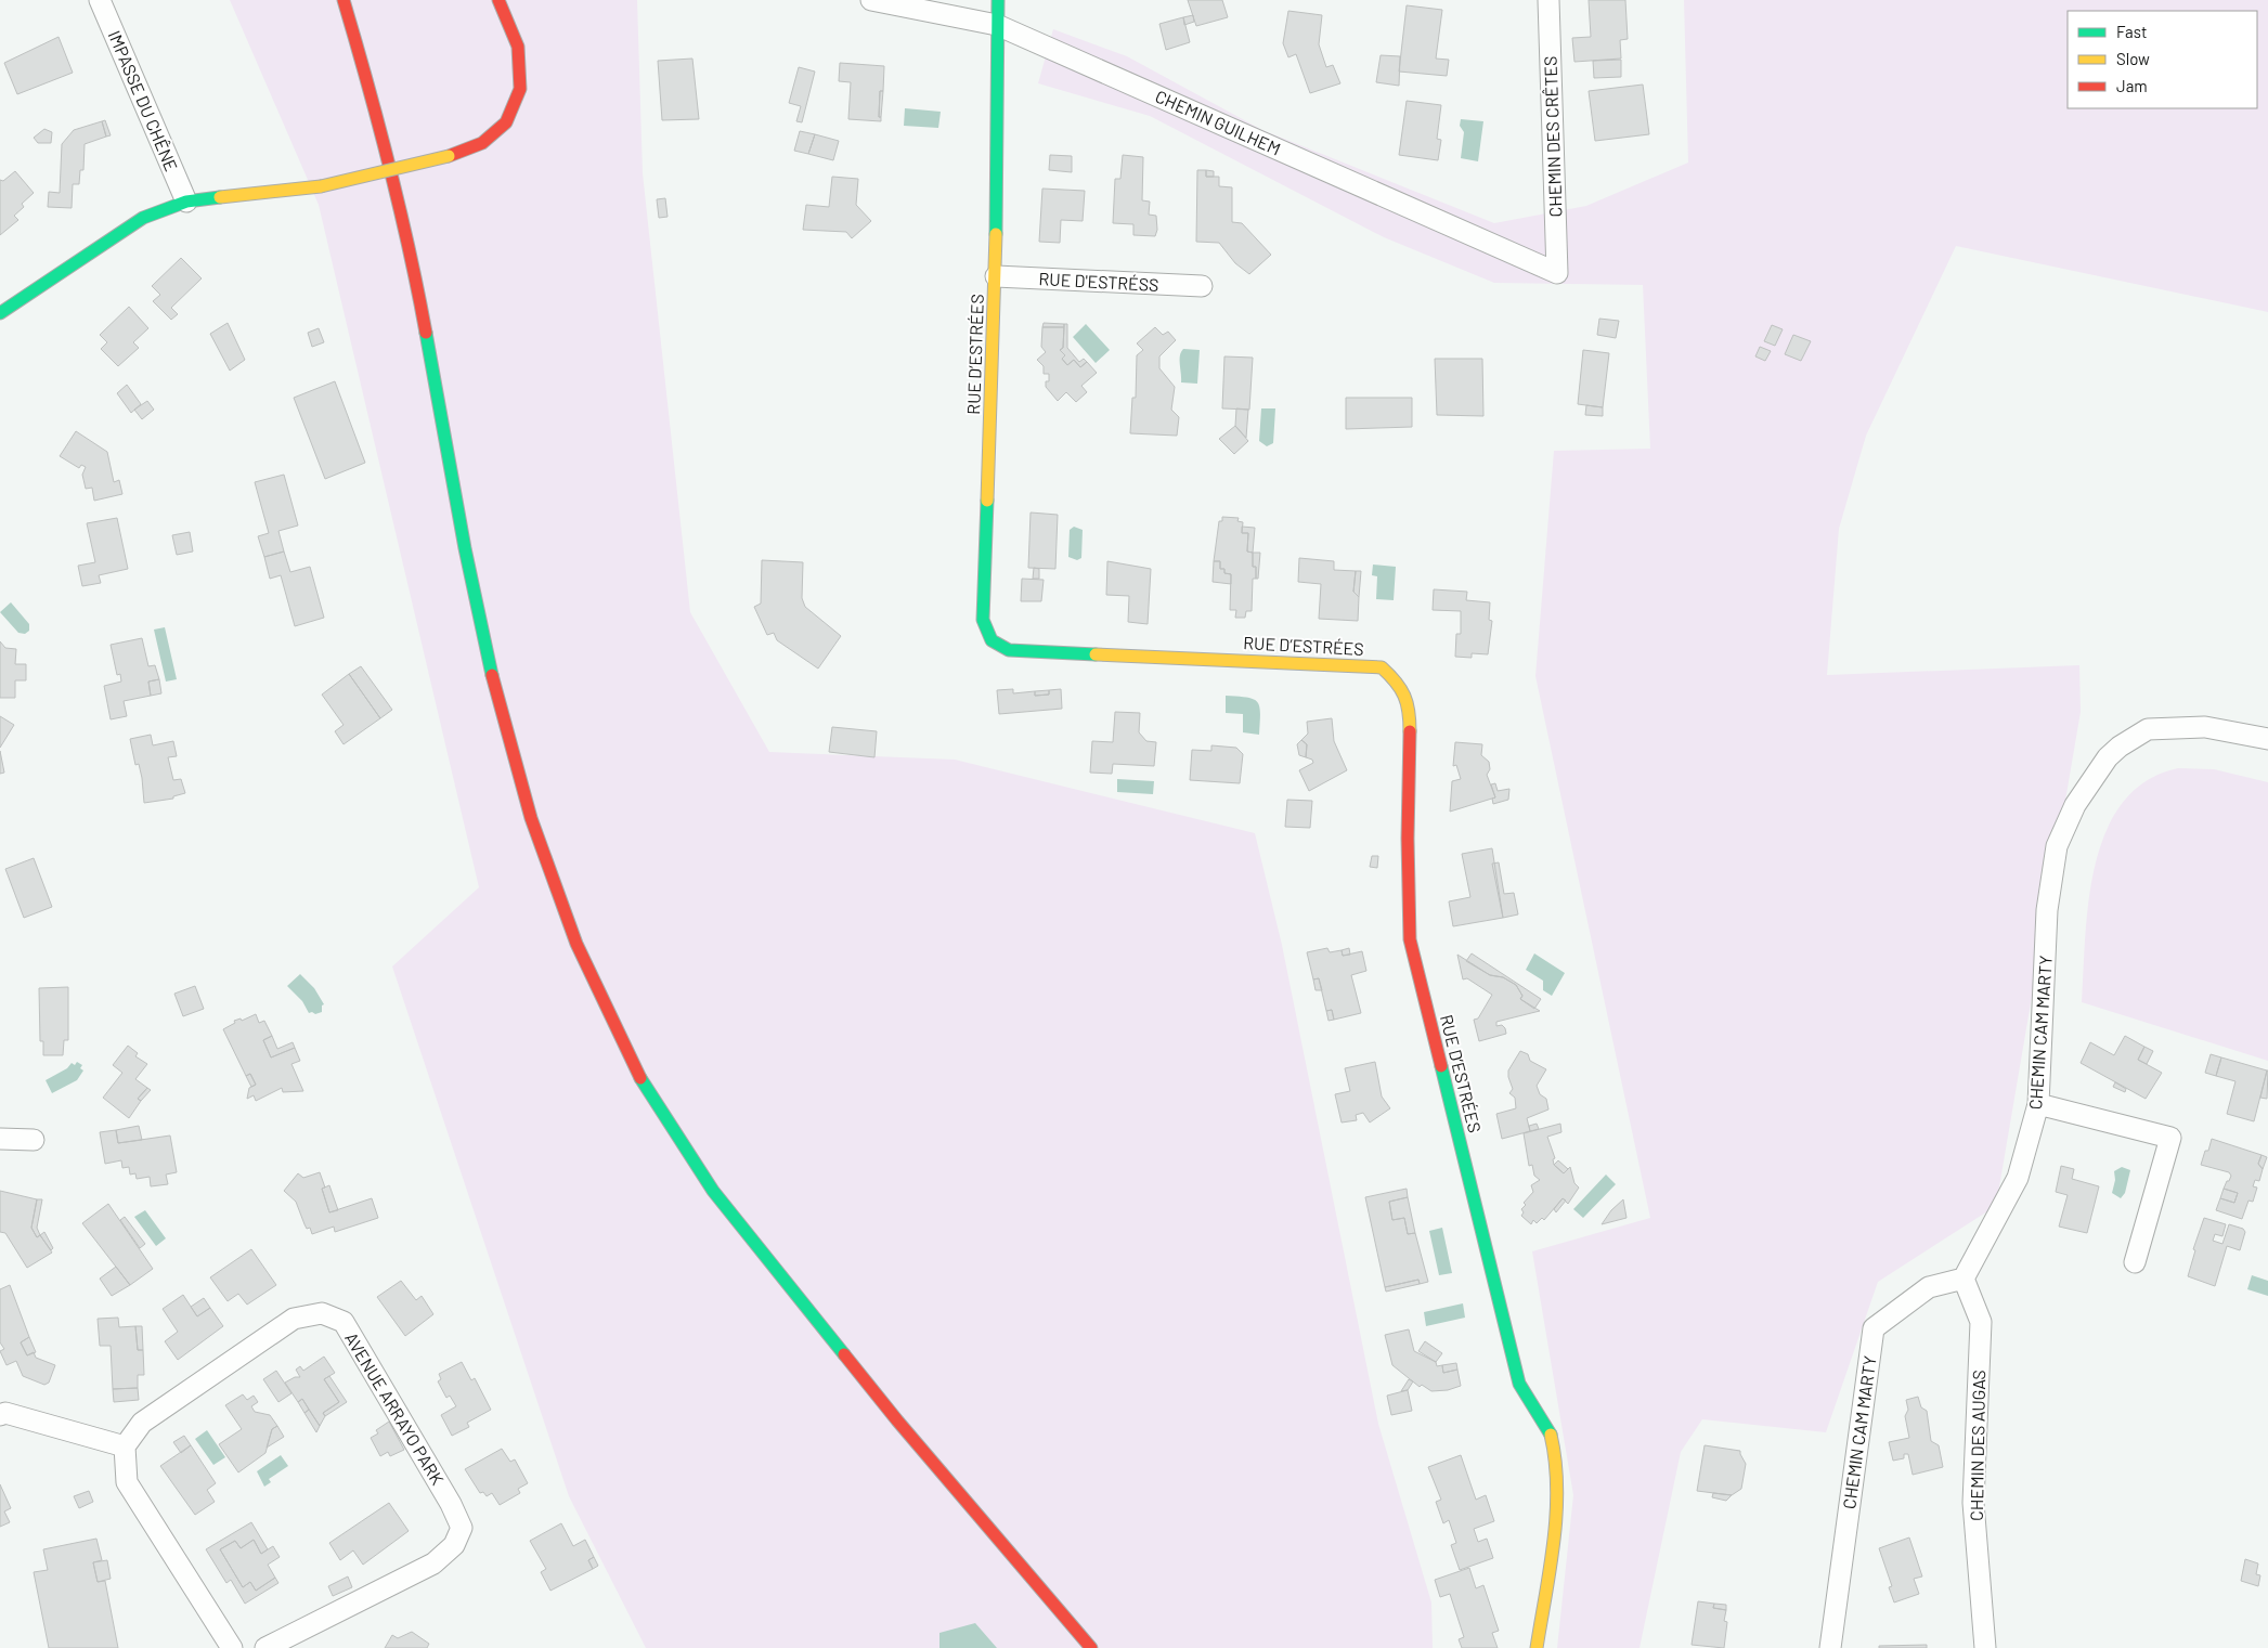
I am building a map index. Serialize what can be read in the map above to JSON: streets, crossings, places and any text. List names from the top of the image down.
{
  "streets": {
    "street": [
      "IMPASSE DU CHÊNE",
      "CHEMIN GUILHEM",
      "CHEMIN DES CRÊTES",
      "RUE D'ESTRÉSS",
      "RUE D’ESTRÉES",
      "CHEMIN CAM MARTY",
      "AVENUE ARRAYO PARK",
      "CHEMIN DES AUGAS"
    ]
  },
  "crossings": [
    ["CHEMIN GUILHEM", "CHEMIN DES CRÊTES"],
    ["CHEMIN GUILHEM", "RUE D’ESTRÉES"],
    ["RUE D'ESTRÉSS", "RUE D’ESTRÉES"],
    ["CHEMIN CAM MARTY", "CHEMIN DES AUGAS"]
  ],
  "legend": ["Fast", "Slow", "Jam"]
}
